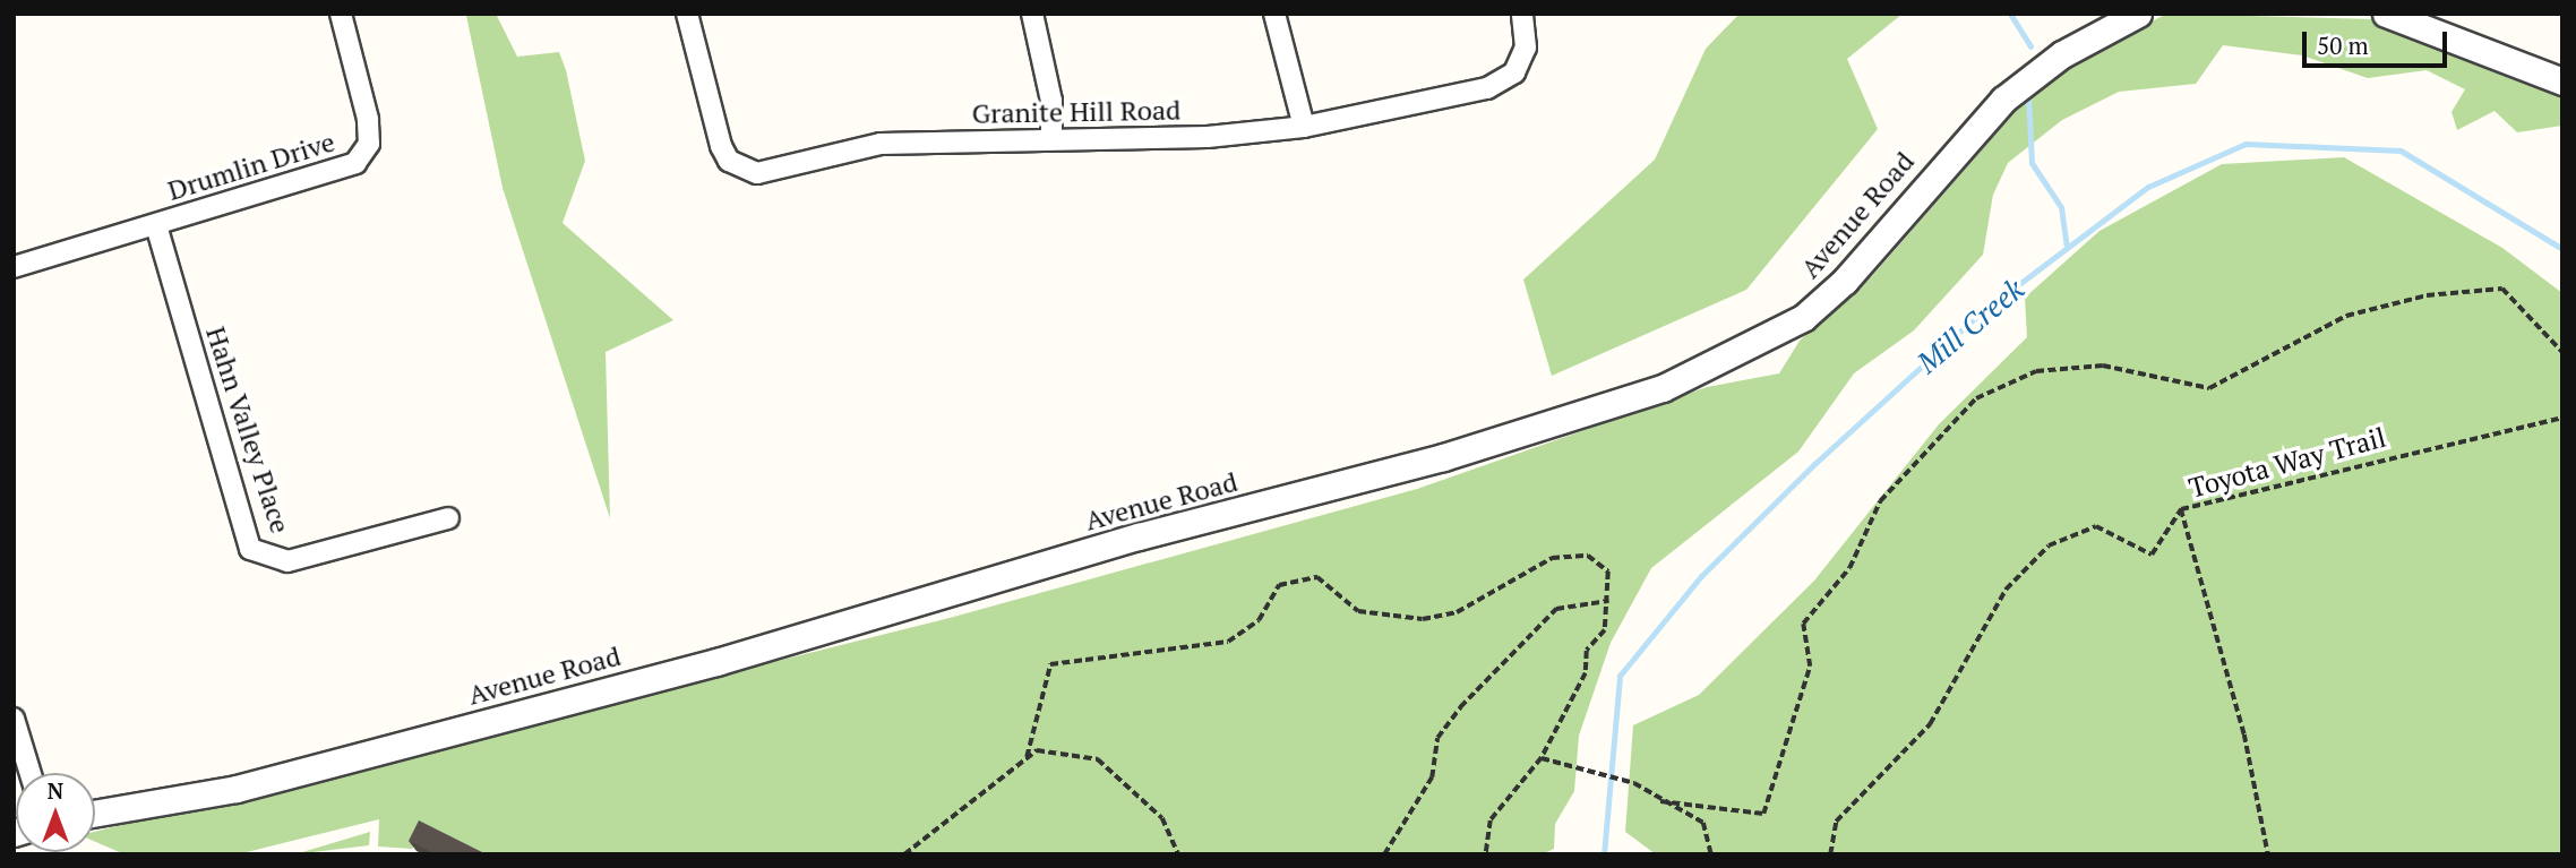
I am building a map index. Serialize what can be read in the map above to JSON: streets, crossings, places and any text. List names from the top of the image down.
{
  "streets": {
    "street": [
      "Granite Hill Road",
      "Drumlin Drive",
      "Avenue Road",
      "Hahn Valley Place"
    ],
    "path": ["Toyota Way Trail"]
  },
  "crossings": [
    ["Drumlin Drive", "Hahn Valley Place"]
  ],
  "water": ["Mill Creek"],
  "scale_bar": "50 m",
  "north": "top"
}
